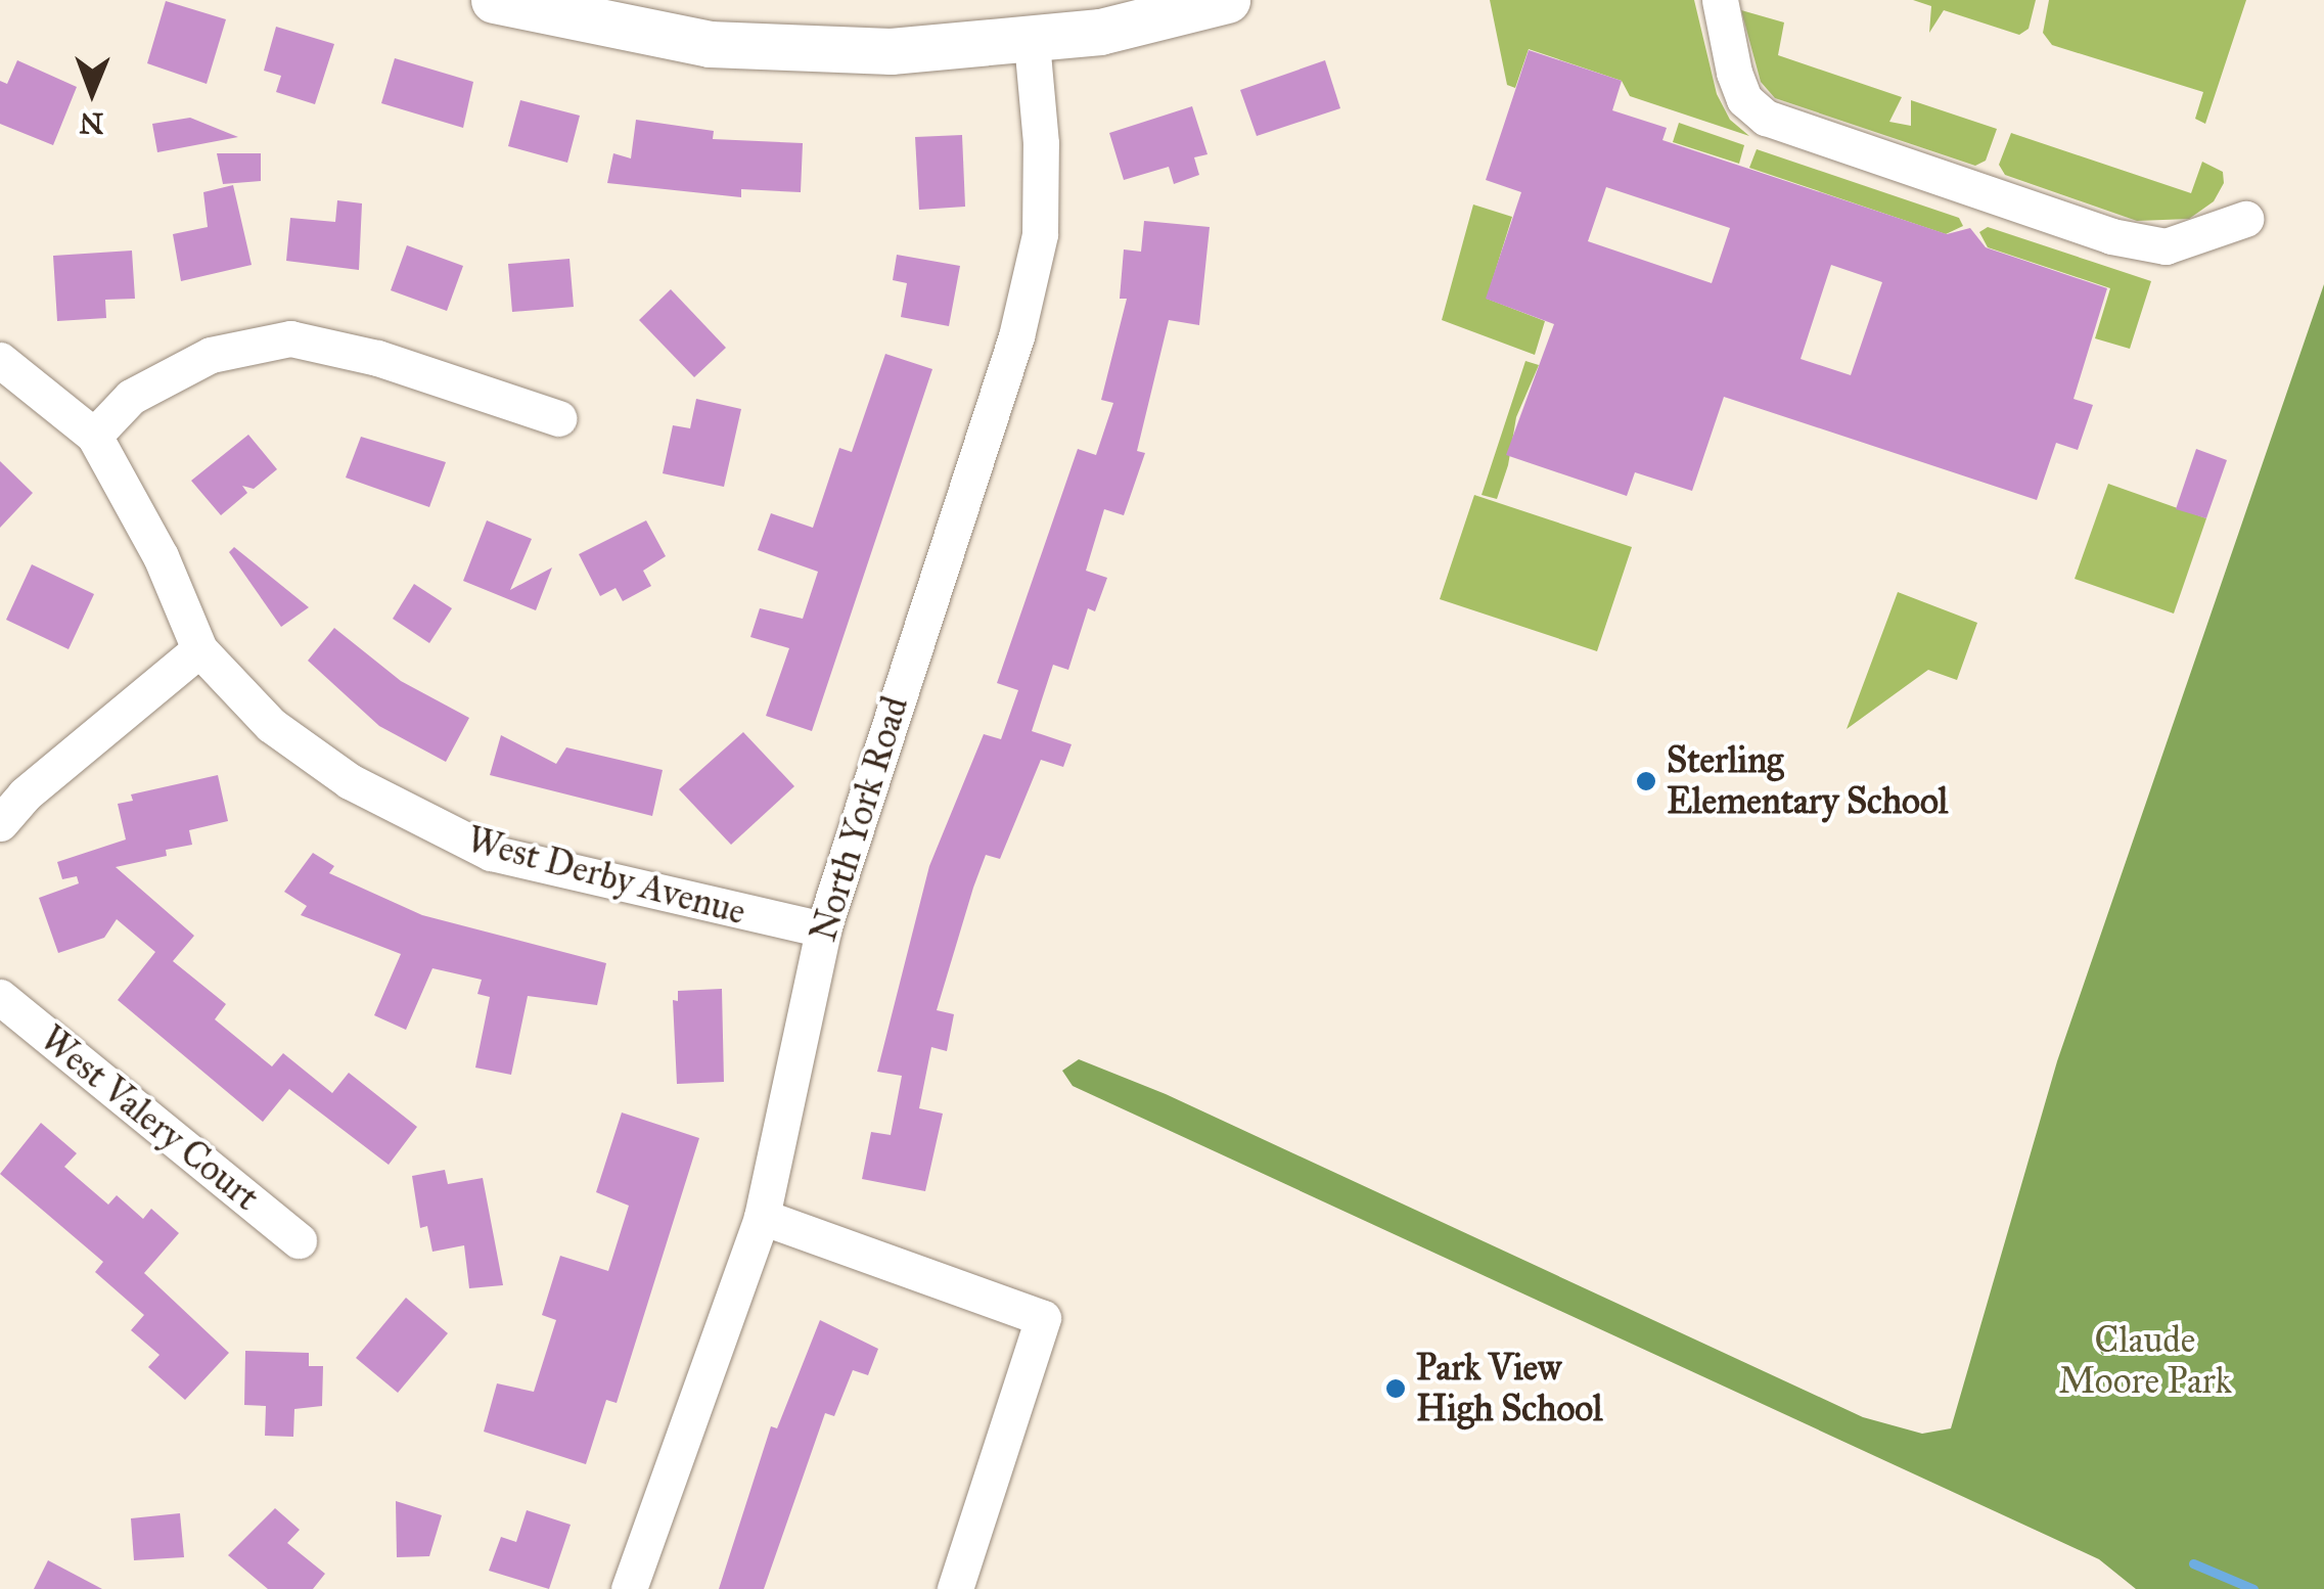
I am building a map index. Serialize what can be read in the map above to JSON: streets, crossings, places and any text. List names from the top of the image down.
{
  "streets": {
    "street": ["North York Road", "West Derby Avenue", "West Valery Court"]
  },
  "crossings": [
    ["North York Road", "West Derby Avenue"]
  ],
  "parks": ["Claude Moore Park"],
  "places": ["Sterling Elementary School", "Park View High School"],
  "north": "bottom"
}
